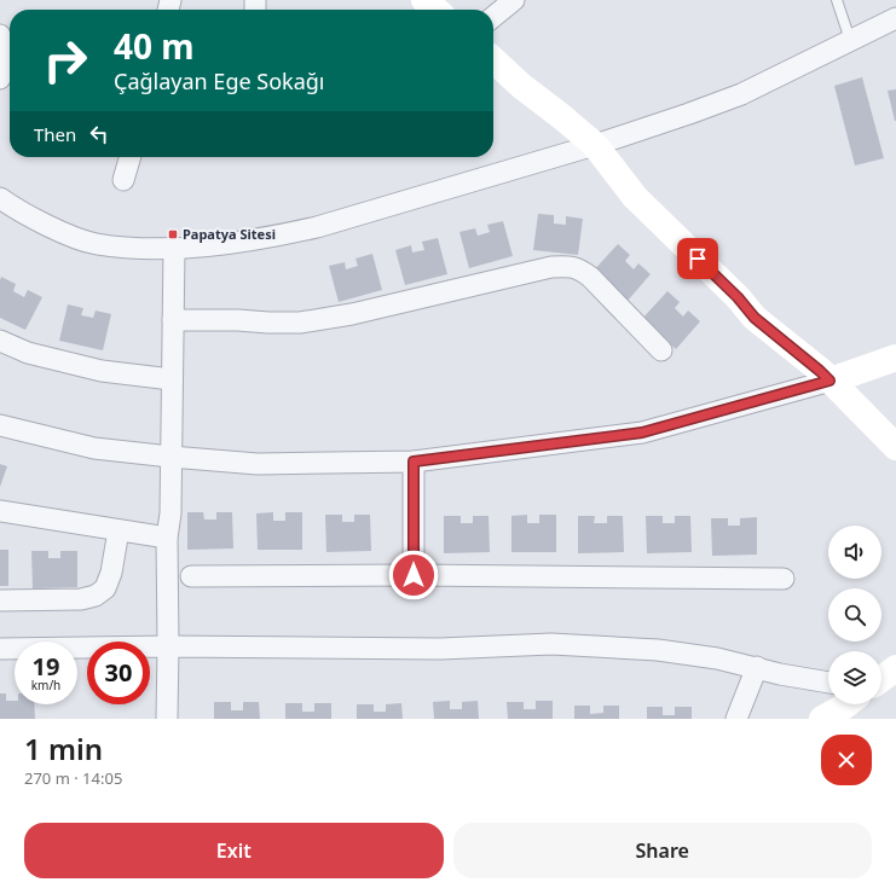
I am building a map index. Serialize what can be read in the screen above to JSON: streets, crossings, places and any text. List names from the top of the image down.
{
  "places": {
    "transit": ["Papatya Sitesi"]
  },
  "page": {
    "turn": ["40 m", "Çağlayan Ege Sokağı"],
    "then": "Then",
    "speed": "19 km/h",
    "limit": "30",
    "heading": ["1 min", "270 m · 14:05"],
    "buttons": ["Exit", "Share"]
  }
}
